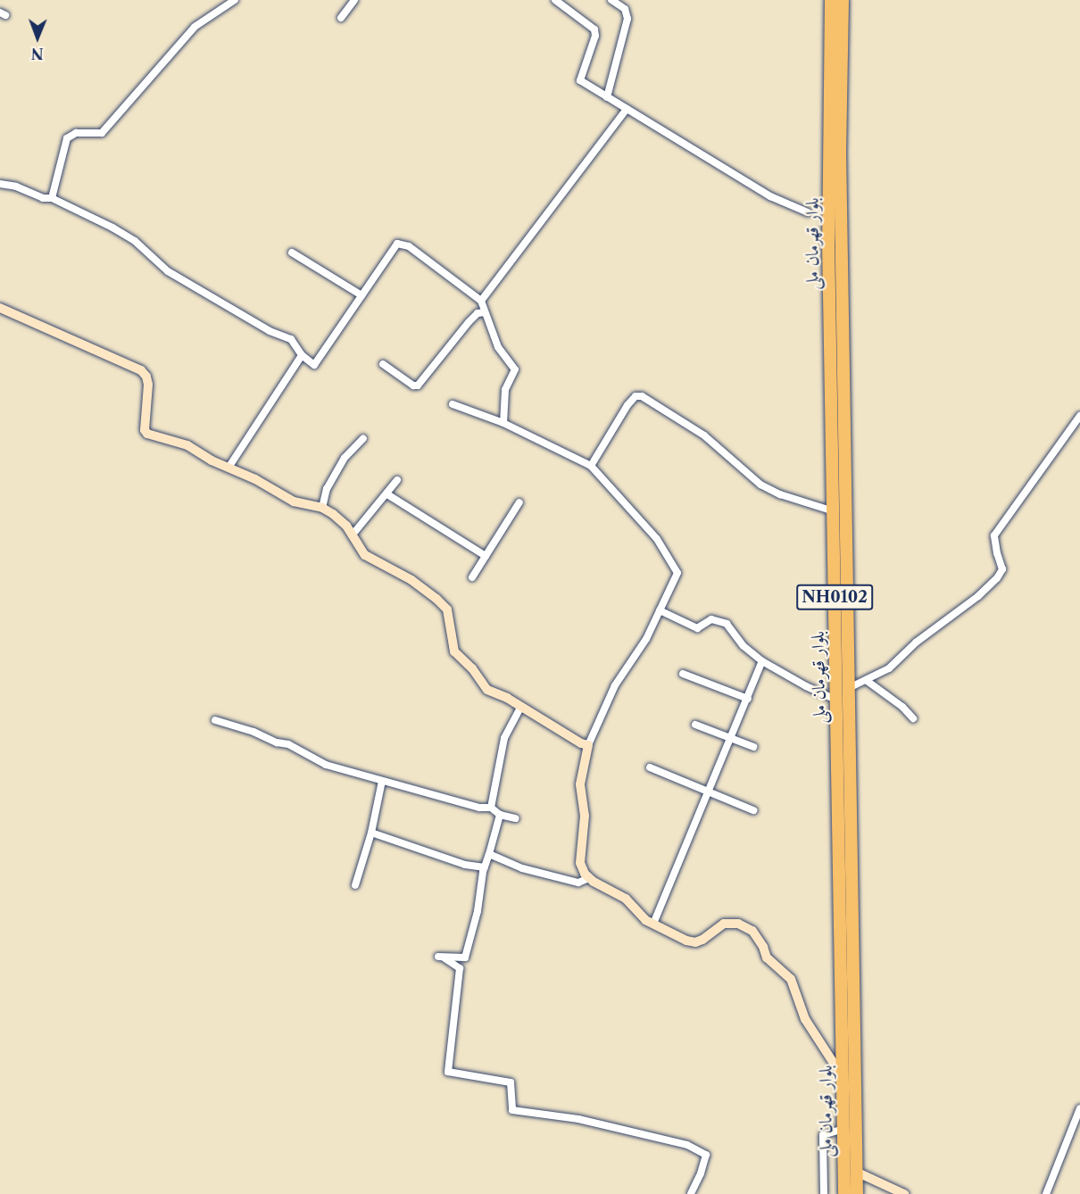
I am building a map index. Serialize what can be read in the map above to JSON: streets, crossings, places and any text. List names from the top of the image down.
{
  "streets": {
    "highway": ["بلوار قهرمان ملی", "NH0102"]
  },
  "north": "bottom"
}
